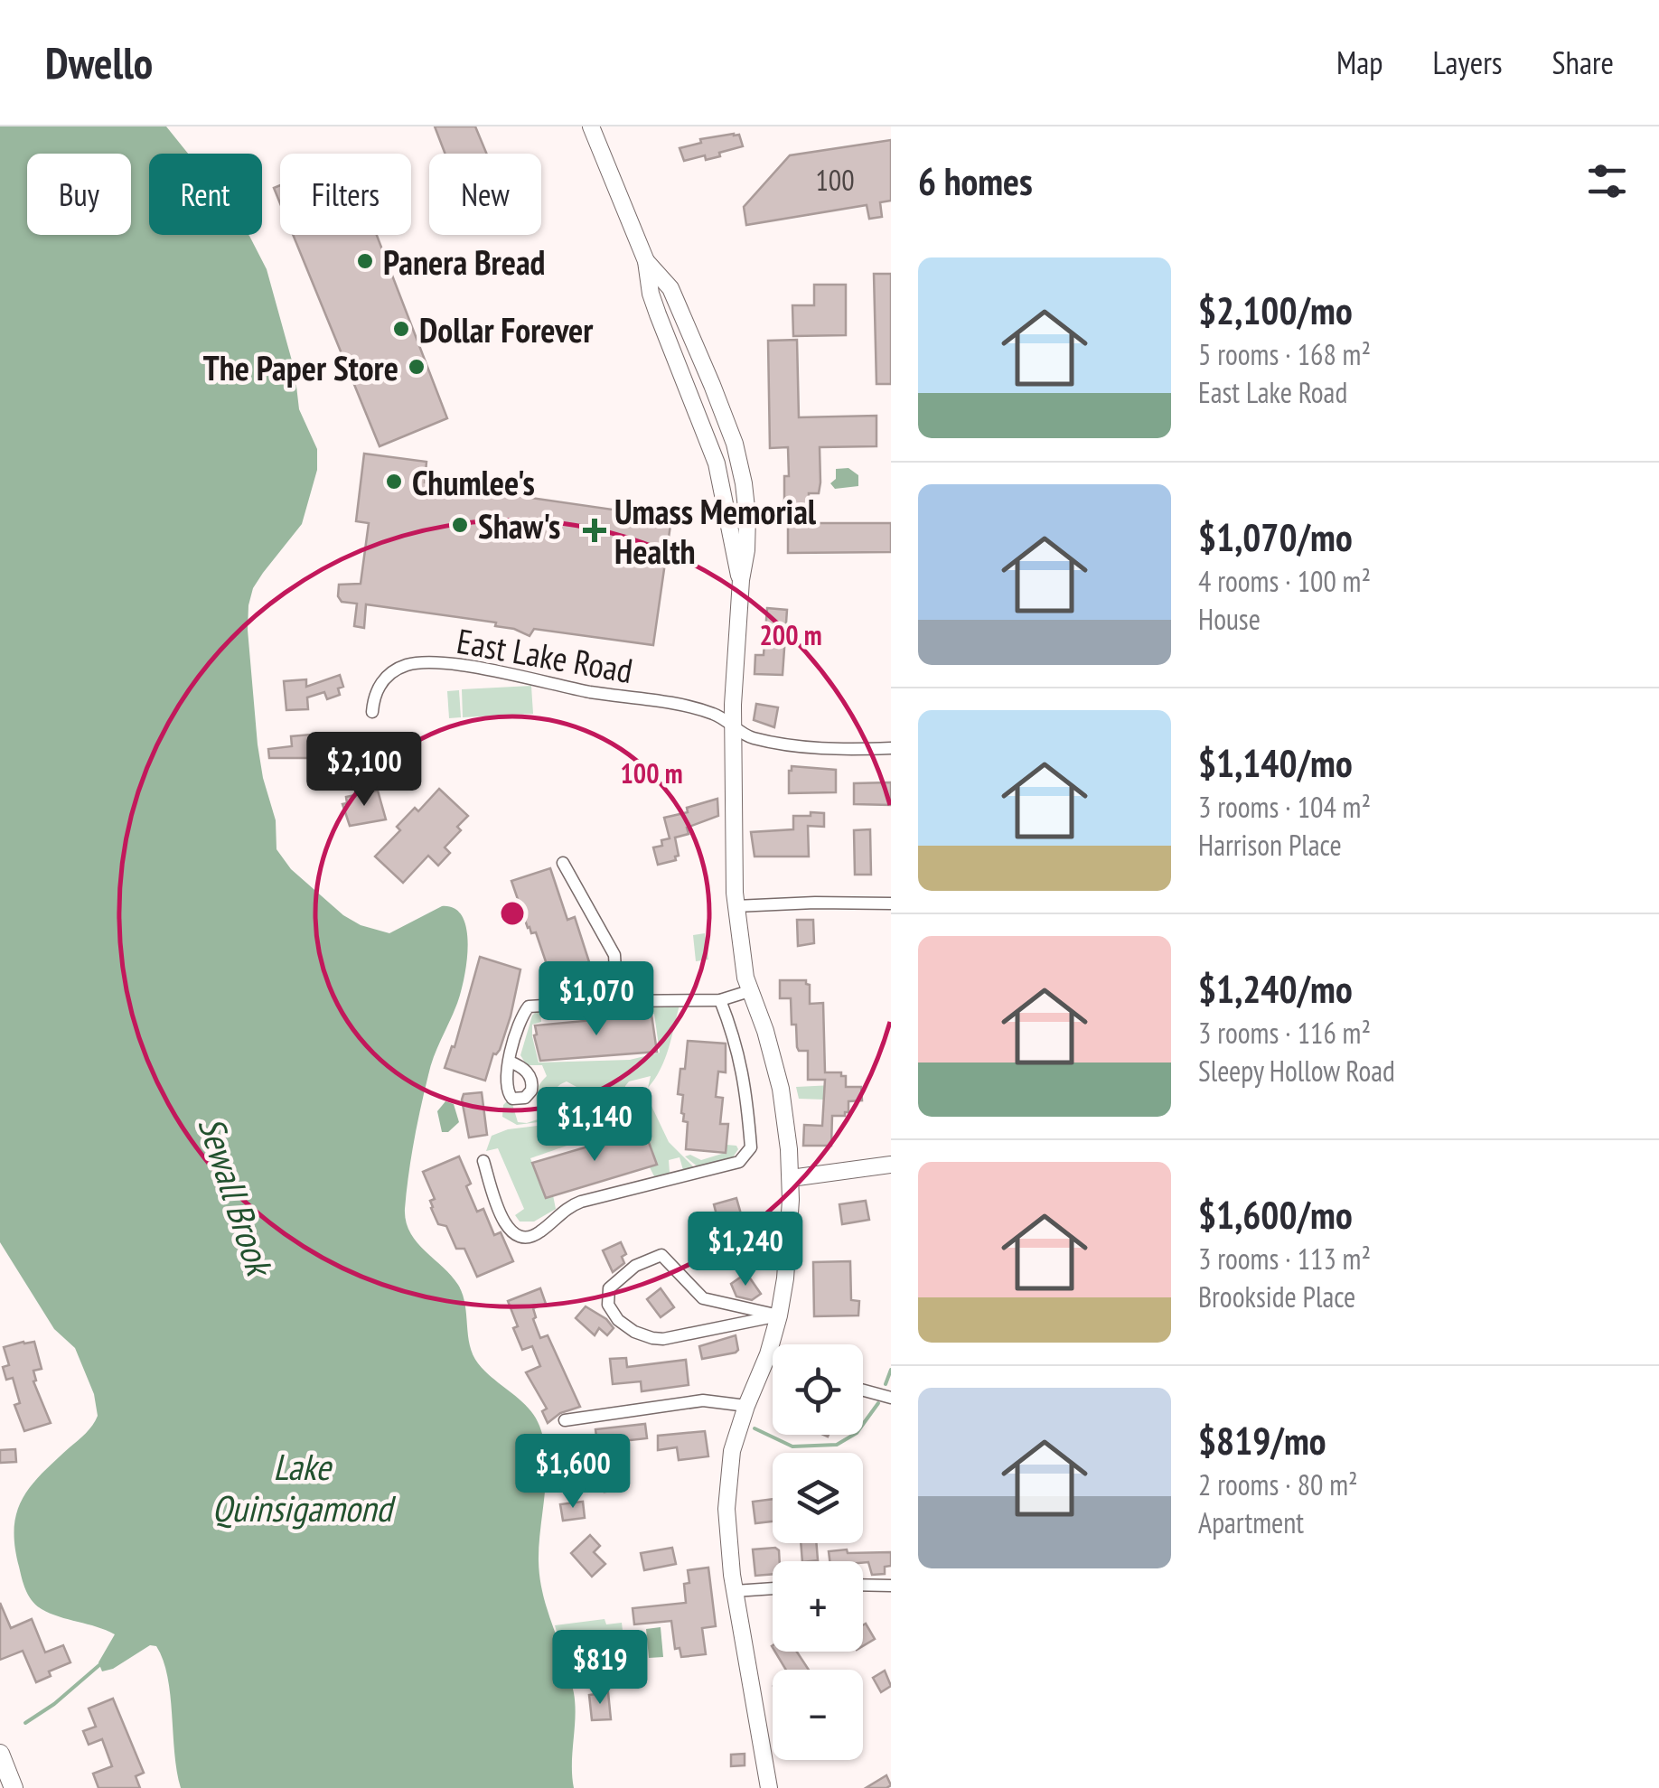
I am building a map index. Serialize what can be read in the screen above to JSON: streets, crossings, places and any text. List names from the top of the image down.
{
  "streets": {
    "street": ["East Lake Road"]
  },
  "water": ["Sewall Brook", "Lake Quinsigamond"],
  "places": {
    "other": [
      "Panera Bread",
      "Dollar Forever",
      "The Paper Store",
      "Chumlee's",
      "Shaw's"
    ],
    "health": ["Umass Memorial Health"]
  },
  "house_numbers": ["100"],
  "page": {
    "header": "Dwello",
    "nav": ["Map", "Layers", "Share"],
    "heading": "6 homes",
    "chip": [
      "Buy",
      "Rent",
      "Filters",
      "New"
    ],
    "list": [
      {
        "name": "$2,100/mo",
        "note": "5 rooms · 168 m² · East Lake Road"
      },
      {
        "name": "$1,070/mo",
        "note": "4 rooms · 100 m² · House"
      },
      {
        "name": "$1,140/mo",
        "note": "3 rooms · 104 m² · Harrison Place"
      },
      {
        "name": "$1,240/mo",
        "note": "3 rooms · 116 m² · Sleepy Hollow Road"
      },
      {
        "name": "$1,600/mo",
        "note": "3 rooms · 113 m² · Brookside Place"
      },
      {
        "name": "$819/mo",
        "note": "2 rooms · 80 m² · Apartment"
      }
    ],
    "price": [
      "$2,100",
      "$1,070",
      "$1,140",
      "$1,240",
      "$1,600",
      "$819"
    ],
    "map_buttons": ["+", "−"]
  },
  "rings": ["200 m", "100 m"]
}
